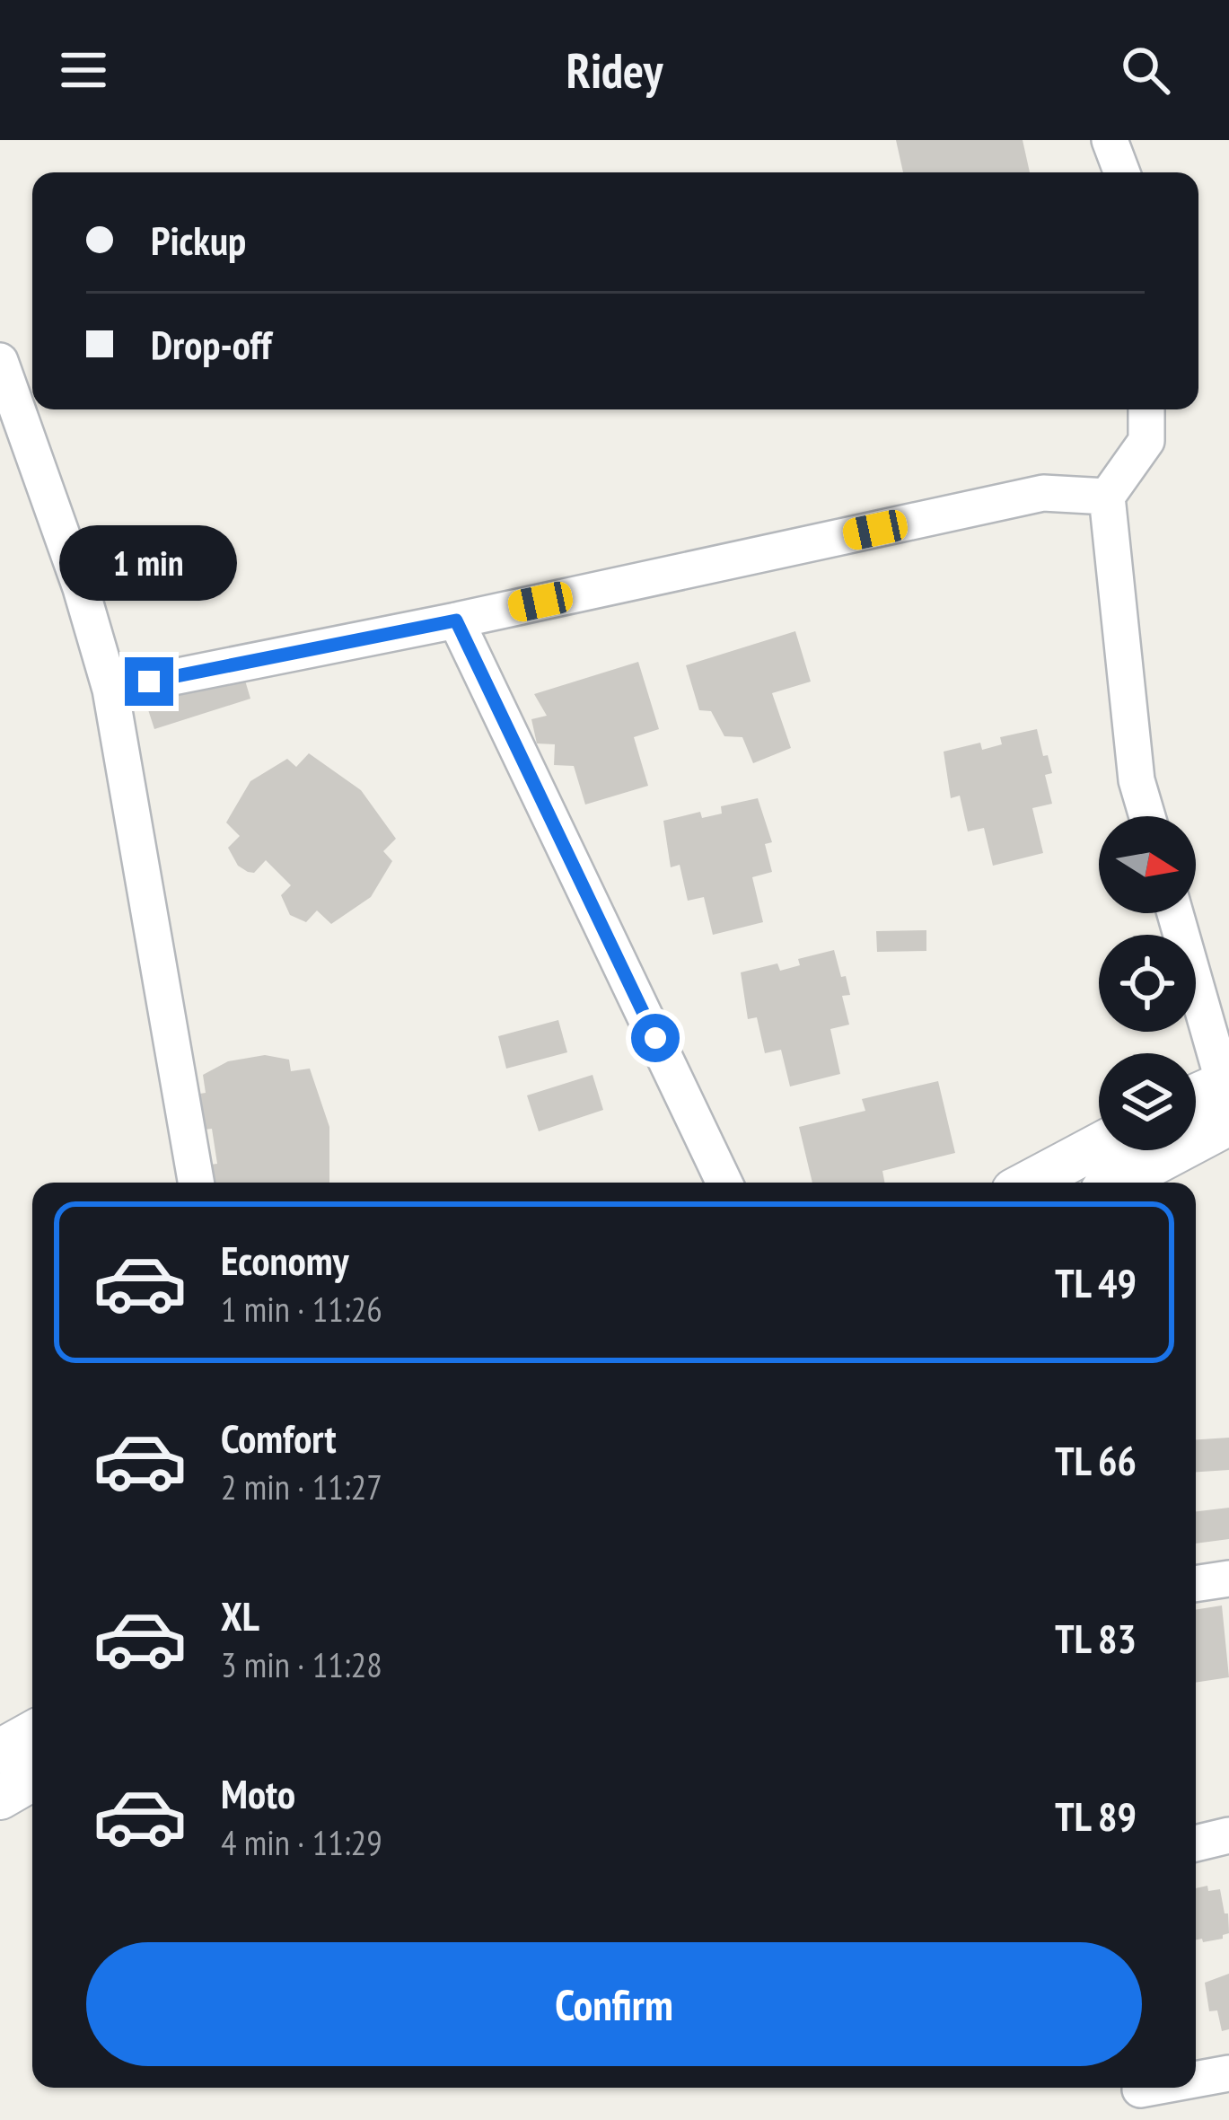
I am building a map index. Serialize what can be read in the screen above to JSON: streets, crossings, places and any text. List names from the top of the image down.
{
  "north": "right",
  "page": {
    "header": "Ridey",
    "banner": ["Pickup", "Drop-off"],
    "bubble": "1 min",
    "list": [
      {
        "name": "Economy",
        "note": "1 min · 11:26",
        "value": "TL 49"
      },
      {
        "name": "Comfort",
        "note": "2 min · 11:27",
        "value": "TL 66"
      },
      {
        "name": "XL",
        "note": "3 min · 11:28",
        "value": "TL 83"
      },
      {
        "name": "Moto",
        "note": "4 min · 11:29",
        "value": "TL 89"
      }
    ],
    "buttons": "Confirm"
  }
}
